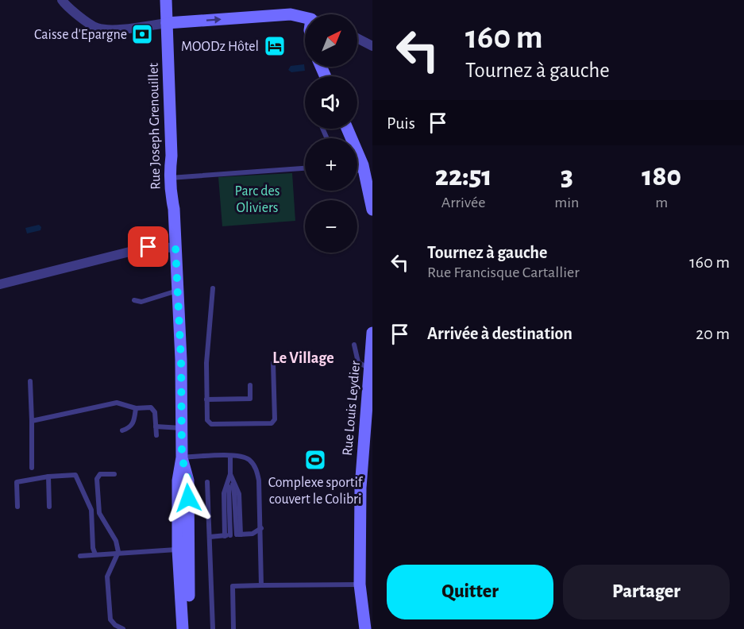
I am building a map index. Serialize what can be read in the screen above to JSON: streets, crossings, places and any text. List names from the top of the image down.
{
  "streets": {
    "main road": ["Rue Joseph Grenouillet", "Rue Louis Leydier"]
  },
  "districts": ["Le Village"],
  "parks": ["Parc des Oliviers"],
  "places": {
    "bank": ["Caisse d'Epargne"],
    "hotel": ["MOODz Hôtel"],
    "sports": ["Complexe sportif couvert le Colibri"]
  },
  "north": "top right",
  "page": {
    "turn": ["160 m", "Tournez à gauche"],
    "map_buttons": ["+", "−"],
    "then": "Puis",
    "eta": [
      "22:51",
      "Arrivée",
      "3",
      "min",
      "180",
      "m"
    ],
    "list": [
      {
        "name": "Tournez à gauche",
        "note": "Rue Francisque Cartallier",
        "value": "160 m"
      },
      {
        "name": "Arrivée à destination",
        "value": "20 m"
      }
    ],
    "buttons": ["Quitter", "Partager"]
  }
}
